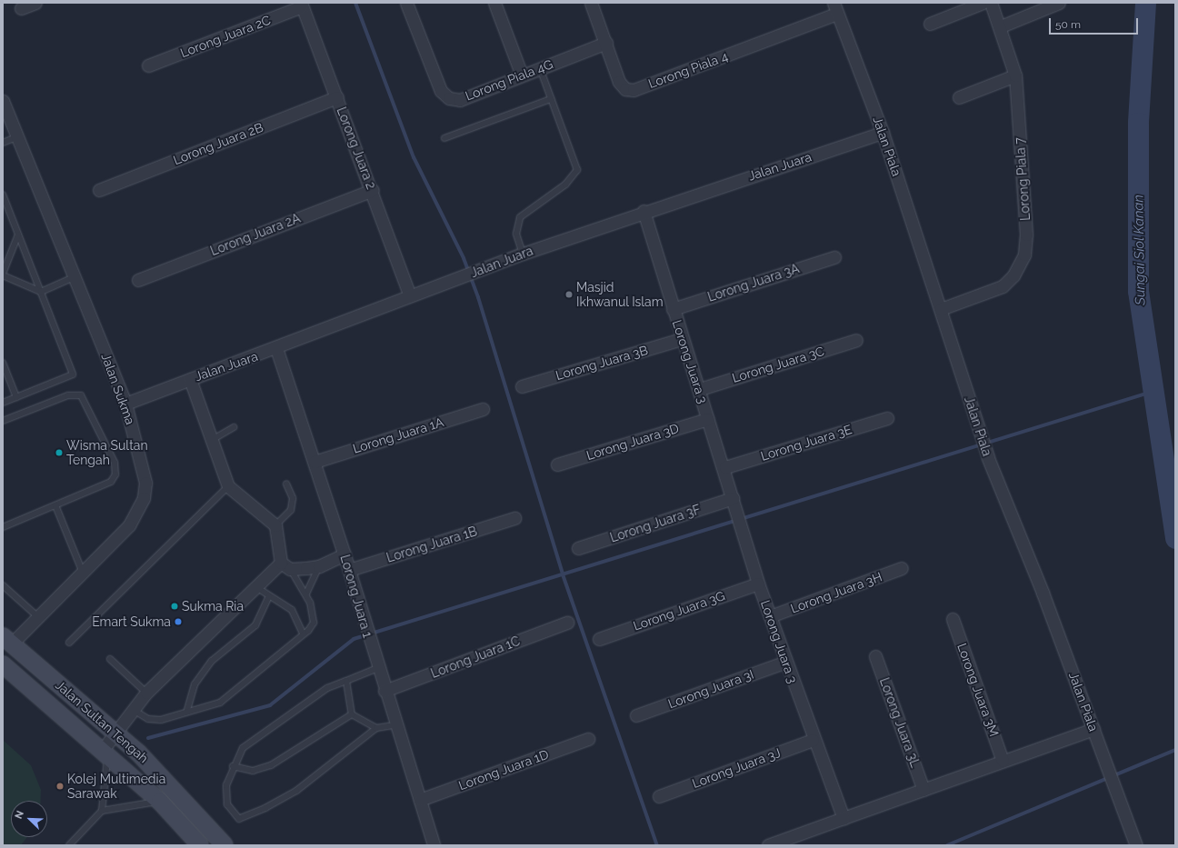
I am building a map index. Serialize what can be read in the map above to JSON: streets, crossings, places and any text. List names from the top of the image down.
{
  "streets": {
    "main road": ["Jalan Sultan Tengah"],
    "street": [
      "Lorong Juara 2C",
      "Lorong Piala 4",
      "Lorong Piala 4G",
      "Lorong Juara 2B",
      "Jalan Piala",
      "Lorong Juara 2",
      "Jalan Juara",
      "Lorong Piala 7",
      "Lorong Juara 2A",
      "Lorong Juara 3A",
      "Lorong Juara 3",
      "Lorong Juara 3B",
      "Lorong Juara 3C",
      "Jalan Sukma",
      "Lorong Juara 1A",
      "Lorong Juara 3D",
      "Lorong Juara 3E",
      "Lorong Juara 3F",
      "Lorong Juara 1B",
      "Lorong Juara 3H",
      "Lorong Juara 1",
      "Lorong Juara 3G",
      "Lorong Juara 1C",
      "Lorong Juara 3I",
      "Lorong Juara 3M",
      "Lorong Juara 3L",
      "Lorong Juara 3J",
      "Lorong Juara 1D"
    ]
  },
  "crossings": [
    ["Lorong Juara 2C", "Lorong Juara 2"],
    ["Lorong Piala 4", "Lorong Piala 4G"],
    ["Lorong Piala 4", "Jalan Piala"],
    ["Lorong Juara 2B", "Lorong Juara 2"],
    ["Jalan Piala", "Jalan Juara"],
    ["Jalan Piala", "Lorong Piala 7"],
    ["Lorong Juara 2", "Jalan Juara"],
    ["Lorong Juara 2", "Lorong Juara 2A"],
    ["Jalan Juara", "Lorong Juara 3"],
    ["Jalan Juara", "Jalan Sukma"],
    ["Jalan Juara", "Lorong Juara 1"],
    ["Lorong Juara 3A", "Lorong Juara 3"],
    ["Lorong Juara 3", "Lorong Juara 3B"],
    ["Lorong Juara 3", "Lorong Juara 3C"],
    ["Lorong Juara 3", "Lorong Juara 3D"],
    ["Lorong Juara 3", "Lorong Juara 3E"],
    ["Lorong Juara 3", "Lorong Juara 3F"],
    ["Lorong Juara 3", "Lorong Juara 3H"],
    ["Lorong Juara 3", "Lorong Juara 3G"],
    ["Lorong Juara 3", "Lorong Juara 3I"],
    ["Lorong Juara 3", "Lorong Juara 3J"],
    ["Jalan Sukma", "Jalan Sultan Tengah"],
    ["Lorong Juara 1A", "Lorong Juara 1"],
    ["Lorong Juara 1B", "Lorong Juara 1"],
    ["Lorong Juara 1", "Lorong Juara 1C"],
    ["Lorong Juara 1", "Lorong Juara 1D"]
  ],
  "water": ["Sungai Siol Kanan"],
  "places": [
    "Masjid Ikhwanul Islam",
    "Wisma Sultan Tengah",
    "Sukma Ria",
    "Emart Sukma",
    "Kolej Multimedia Sarawak"
  ],
  "scale_bar": "50 m",
  "north": "top left"
}
